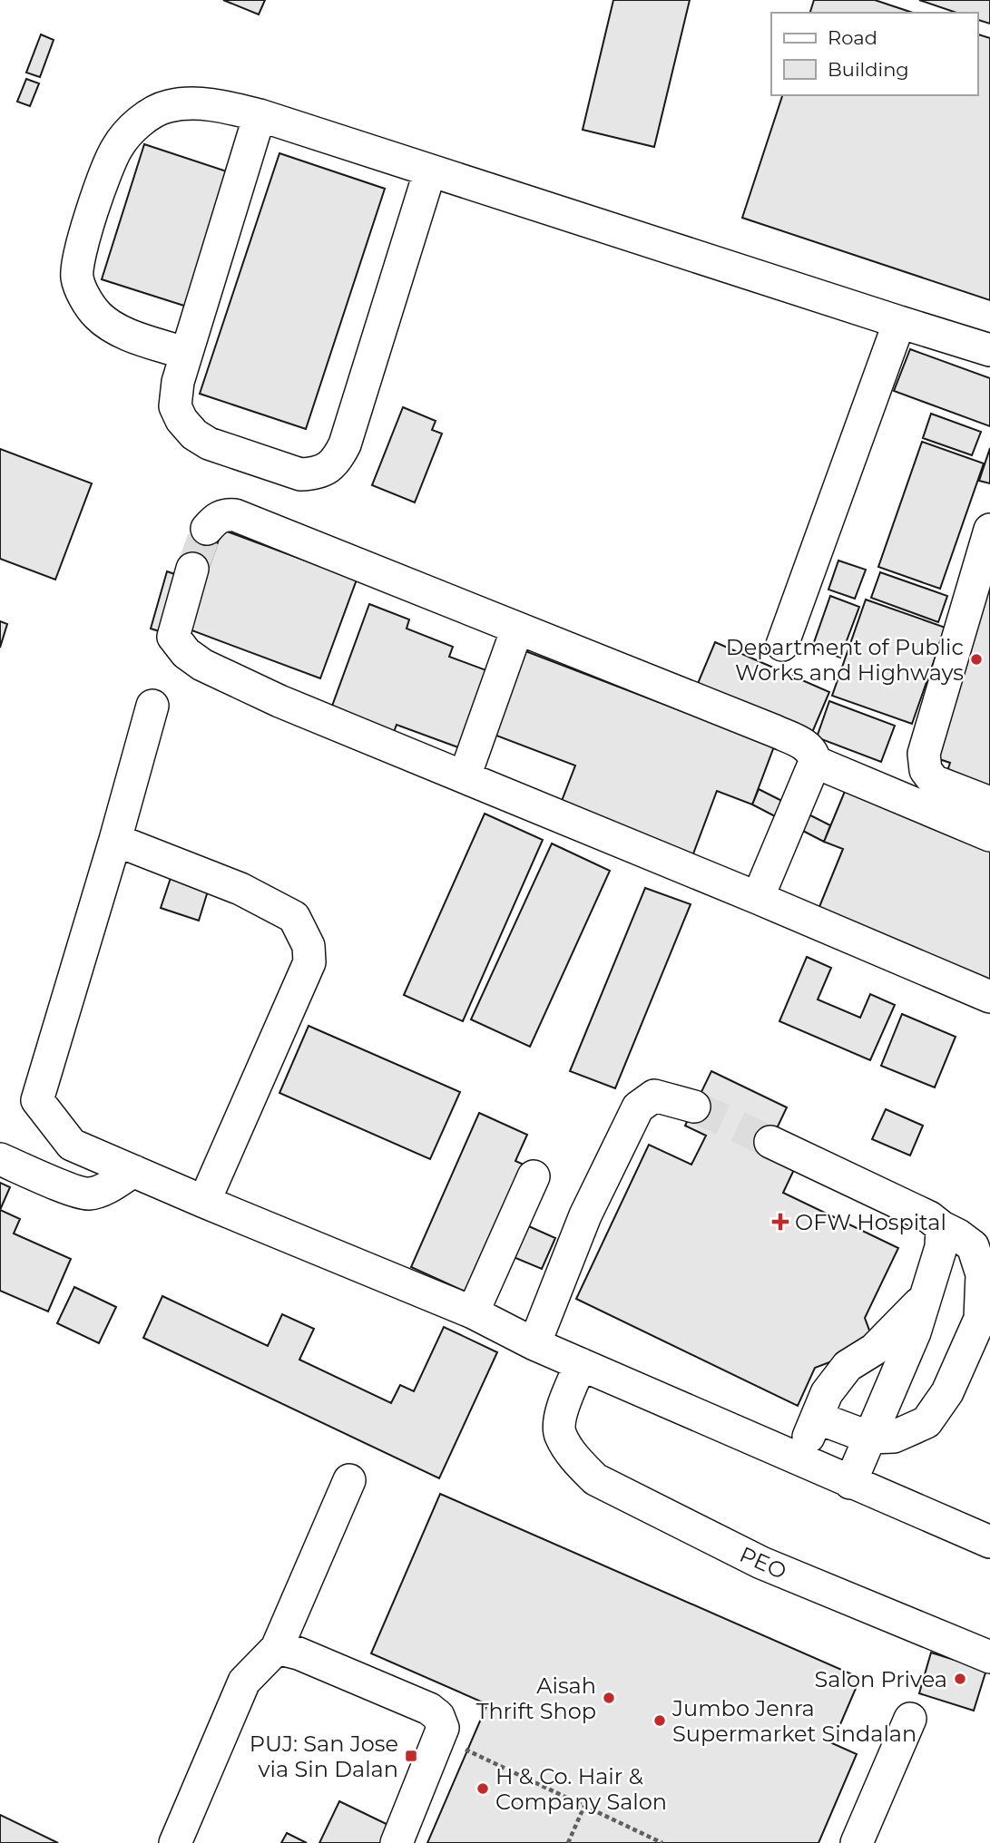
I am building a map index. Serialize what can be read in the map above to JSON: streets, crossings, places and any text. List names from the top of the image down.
{
  "streets": {
    "lane": ["PEO"]
  },
  "places": {
    "other": [
      "Department of Public Works and Highways",
      "Salon Privea",
      "Aisah Thrift Shop",
      "Jumbo Jenra Supermarket Sindalan",
      "H & Co. Hair & Company Salon"
    ],
    "health": ["OFW Hospital"],
    "transit": ["PUJ: San Jose via Sin Dalan"]
  },
  "legend": ["Road", "Building"]
}
